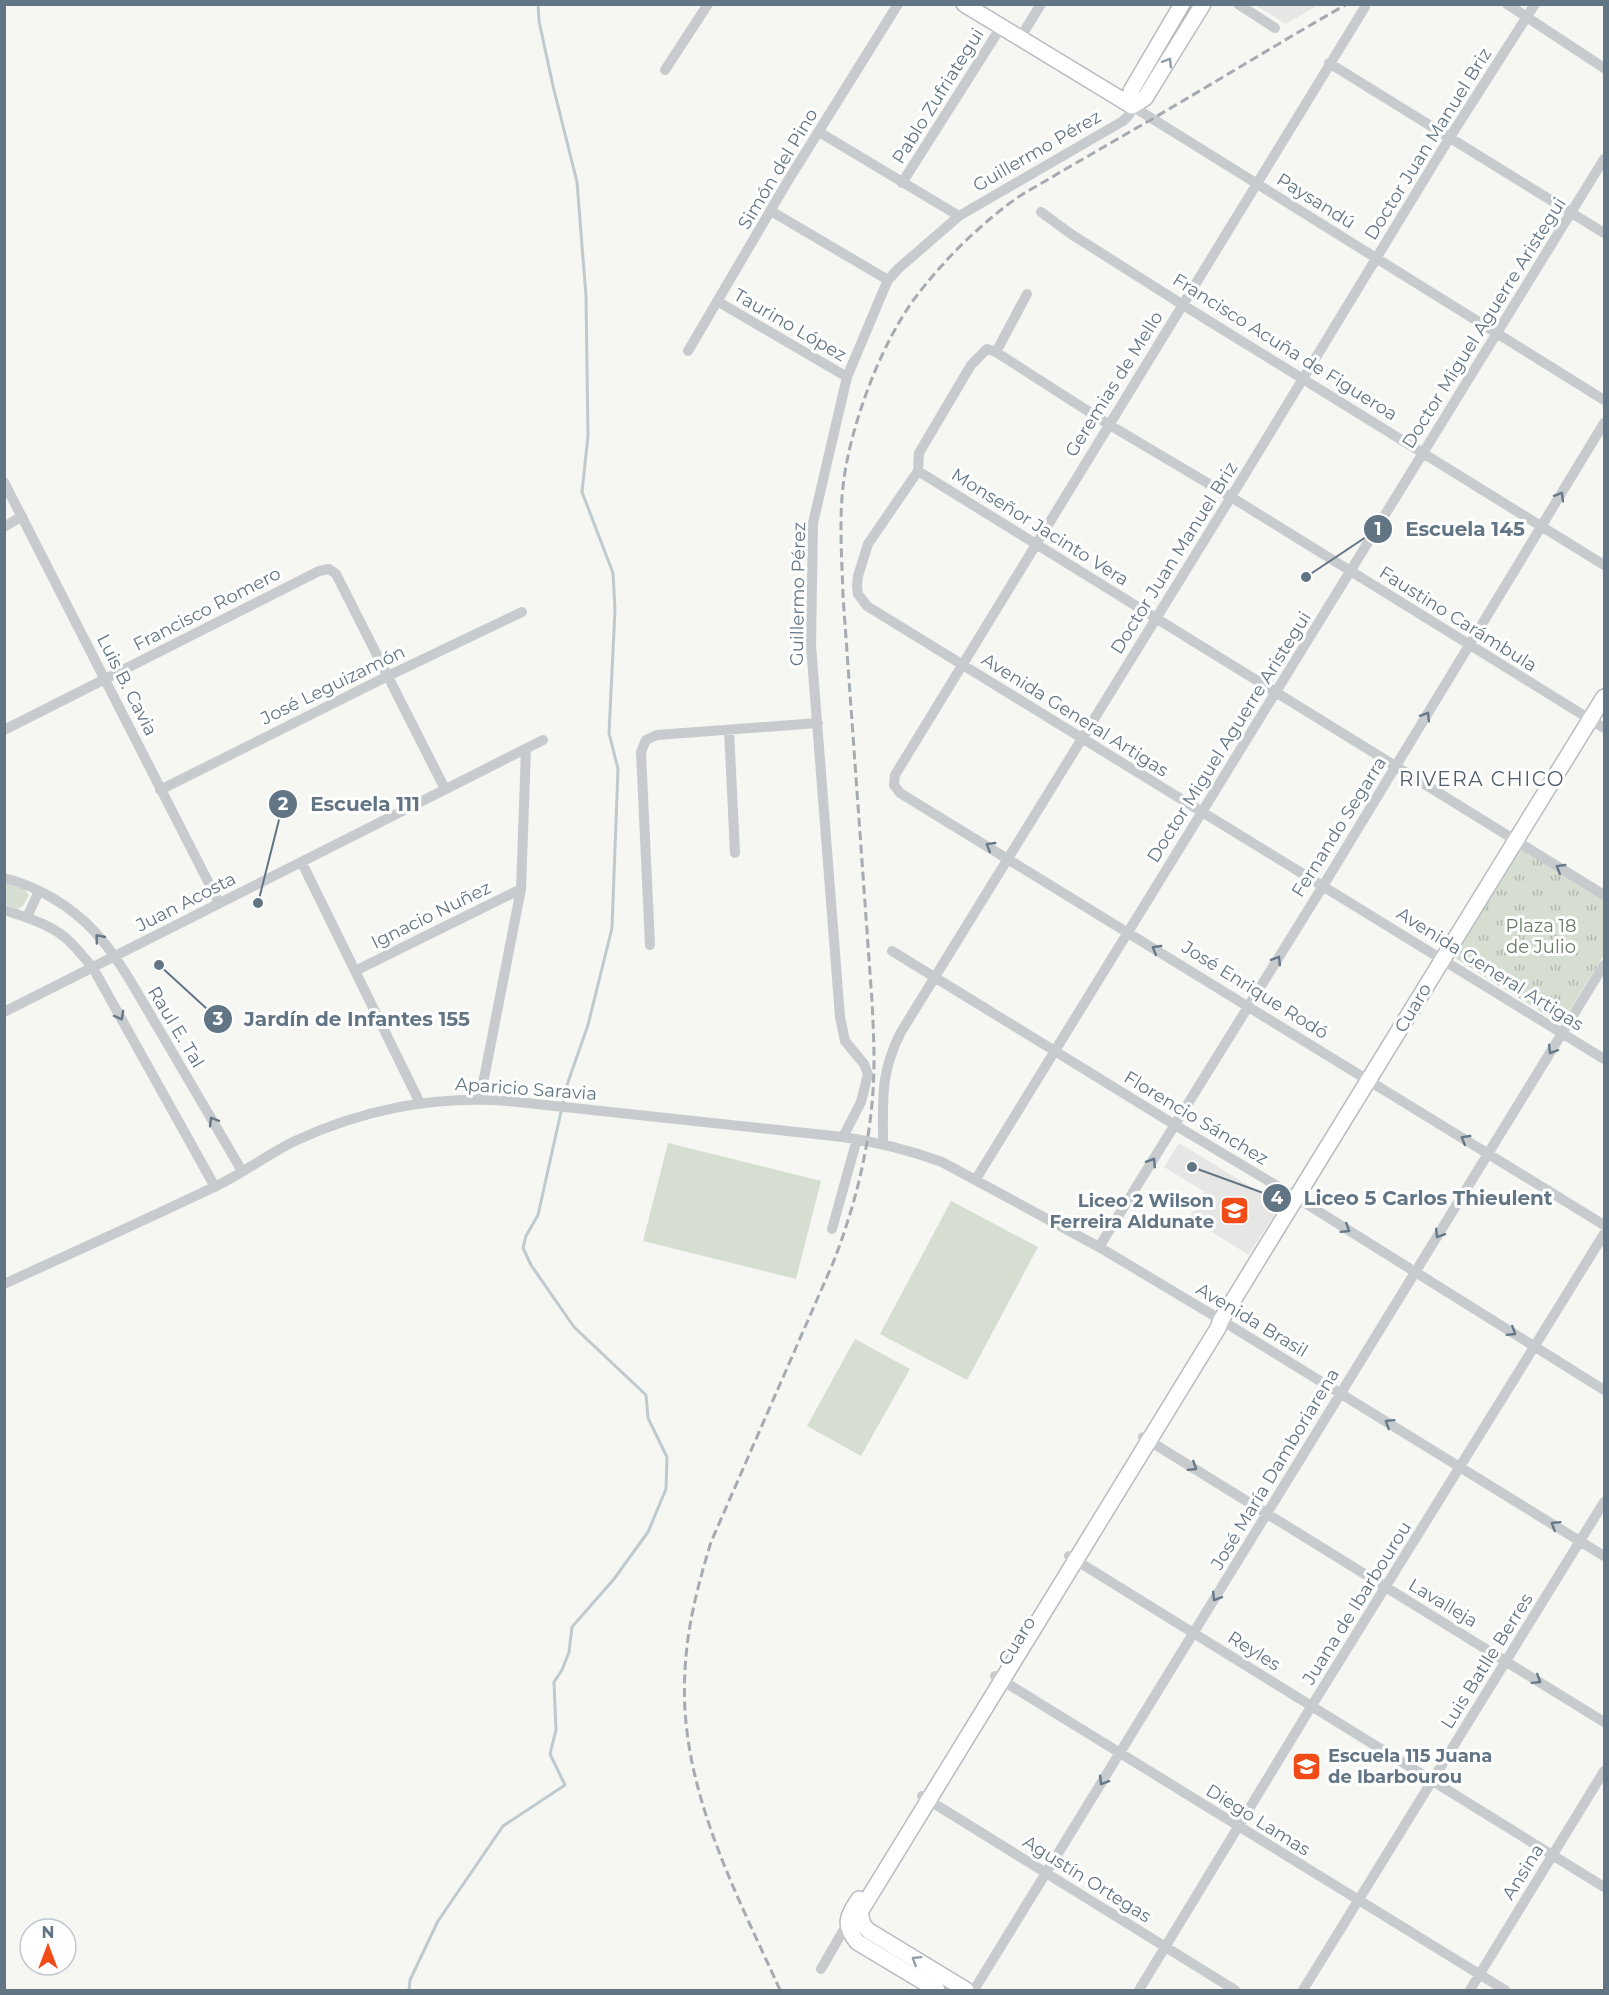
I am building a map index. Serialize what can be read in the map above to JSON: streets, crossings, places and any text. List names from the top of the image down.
{
  "streets": {
    "street": [
      "Pablo Zufriategui",
      "Doctor Juan Manuel Briz",
      "Guillermo Pérez",
      "Simón del Pino",
      "Paysandú",
      "Doctor Miguel Aguerre Aristegui",
      "Taurino López",
      "Francisco Acuña de Figueroa",
      "Geremias de Mello",
      "Monseñor Jacinto Vera",
      "Francisco Romero",
      "Faustino Carámbula",
      "Luis B. Cavia",
      "José Leguizamón",
      "Avenida General Artigas",
      "Fernando Segarra",
      "Juan Acosta",
      "Ignacio Nuñez",
      "José Enrique Rodó",
      "Cuaro",
      "Raul E. Tal",
      "Aparicio Saravia",
      "Florencio Sánchez",
      "Avenida Brasil",
      "José María Damboriarena",
      "Juana de Ibarbourou",
      "Lavalleja",
      "Reyles",
      "Luis Batlle Berres",
      "Diego Lamas",
      "Ansina",
      "Agustín Ortegas"
    ]
  },
  "crossings": [
    ["Doctor Juan Manuel Briz", "Paysandú"],
    ["Doctor Juan Manuel Briz", "Francisco Acuña de Figueroa"],
    ["Doctor Juan Manuel Briz", "Monseñor Jacinto Vera"],
    ["Doctor Juan Manuel Briz", "Faustino Carámbula"],
    ["Doctor Juan Manuel Briz", "Avenida General Artigas"],
    ["Doctor Juan Manuel Briz", "José Enrique Rodó"],
    ["Doctor Juan Manuel Briz", "Florencio Sánchez"],
    ["Doctor Juan Manuel Briz", "Avenida Brasil"],
    ["Guillermo Pérez", "Paysandú"],
    ["Guillermo Pérez", "Taurino López"],
    ["Guillermo Pérez", "Aparicio Saravia"],
    ["Simón del Pino", "Taurino López"],
    ["Paysandú", "Doctor Miguel Aguerre Aristegui"],
    ["Paysandú", "Geremias de Mello"],
    ["Doctor Miguel Aguerre Aristegui", "Francisco Acuña de Figueroa"],
    ["Doctor Miguel Aguerre Aristegui", "Monseñor Jacinto Vera"],
    ["Doctor Miguel Aguerre Aristegui", "Faustino Carámbula"],
    ["Doctor Miguel Aguerre Aristegui", "Avenida General Artigas"],
    ["Doctor Miguel Aguerre Aristegui", "José Enrique Rodó"],
    ["Doctor Miguel Aguerre Aristegui", "Florencio Sánchez"],
    ["Doctor Miguel Aguerre Aristegui", "Avenida Brasil"],
    ["Francisco Acuña de Figueroa", "Geremias de Mello"],
    ["Francisco Acuña de Figueroa", "Fernando Segarra"],
    ["Geremias de Mello", "Monseñor Jacinto Vera"],
    ["Geremias de Mello", "Faustino Carámbula"],
    ["Geremias de Mello", "Avenida General Artigas"],
    ["Geremias de Mello", "José Enrique Rodó"],
    ["Monseñor Jacinto Vera", "Avenida General Artigas"],
    ["Monseñor Jacinto Vera", "Fernando Segarra"],
    ["Monseñor Jacinto Vera", "Cuaro"],
    ["Francisco Romero", "Luis B. Cavia"],
    ["Francisco Romero", "José Leguizamón"],
    ["Faustino Carámbula", "Fernando Segarra"],
    ["Faustino Carámbula", "Cuaro"],
    ["Luis B. Cavia", "José Leguizamón"],
    ["Luis B. Cavia", "Juan Acosta"],
    ["Avenida General Artigas", "Fernando Segarra"],
    ["Avenida General Artigas", "Cuaro"],
    ["Avenida General Artigas", "José María Damboriarena"],
    ["Fernando Segarra", "José Enrique Rodó"],
    ["Fernando Segarra", "Florencio Sánchez"],
    ["Fernando Segarra", "Avenida Brasil"],
    ["Juan Acosta", "Raul E. Tal"],
    ["José Enrique Rodó", "Cuaro"],
    ["José Enrique Rodó", "José María Damboriarena"],
    ["Cuaro", "Florencio Sánchez"],
    ["Cuaro", "Avenida Brasil"],
    ["Cuaro", "Lavalleja"],
    ["Cuaro", "Reyles"],
    ["Cuaro", "Diego Lamas"],
    ["Cuaro", "Agustín Ortegas"],
    ["Raul E. Tal", "Aparicio Saravia"],
    ["Aparicio Saravia", "Avenida Brasil"],
    ["Florencio Sánchez", "José María Damboriarena"],
    ["Florencio Sánchez", "Juana de Ibarbourou"],
    ["Avenida Brasil", "José María Damboriarena"],
    ["Avenida Brasil", "Juana de Ibarbourou"],
    ["Avenida Brasil", "Luis Batlle Berres"],
    ["José María Damboriarena", "Lavalleja"],
    ["José María Damboriarena", "Reyles"],
    ["José María Damboriarena", "Diego Lamas"],
    ["José María Damboriarena", "Agustín Ortegas"],
    ["Juana de Ibarbourou", "Lavalleja"],
    ["Juana de Ibarbourou", "Reyles"],
    ["Juana de Ibarbourou", "Diego Lamas"],
    ["Juana de Ibarbourou", "Agustín Ortegas"],
    ["Lavalleja", "Luis Batlle Berres"],
    ["Reyles", "Luis Batlle Berres"],
    ["Reyles", "Ansina"],
    ["Luis Batlle Berres", "Diego Lamas"],
    ["Diego Lamas", "Ansina"]
  ],
  "one_way": [
    "Fernando Segarra",
    "José Enrique Rodó",
    "José María Damboriarena",
    "Lavalleja"
  ],
  "districts": ["RIVERA CHICO"],
  "parks": ["Plaza 18 de Julio"],
  "places": {
    "other": [
      "Escuela 145",
      "Escuela 111",
      "Jardín de Infantes 155",
      "Liceo 5 Carlos Thieulent"
    ],
    "school or university": ["Liceo 2 Wilson Ferreira Aldunate", "Escuela 115 Juana de Ibarbourou"]
  },
  "north": "top"
}
